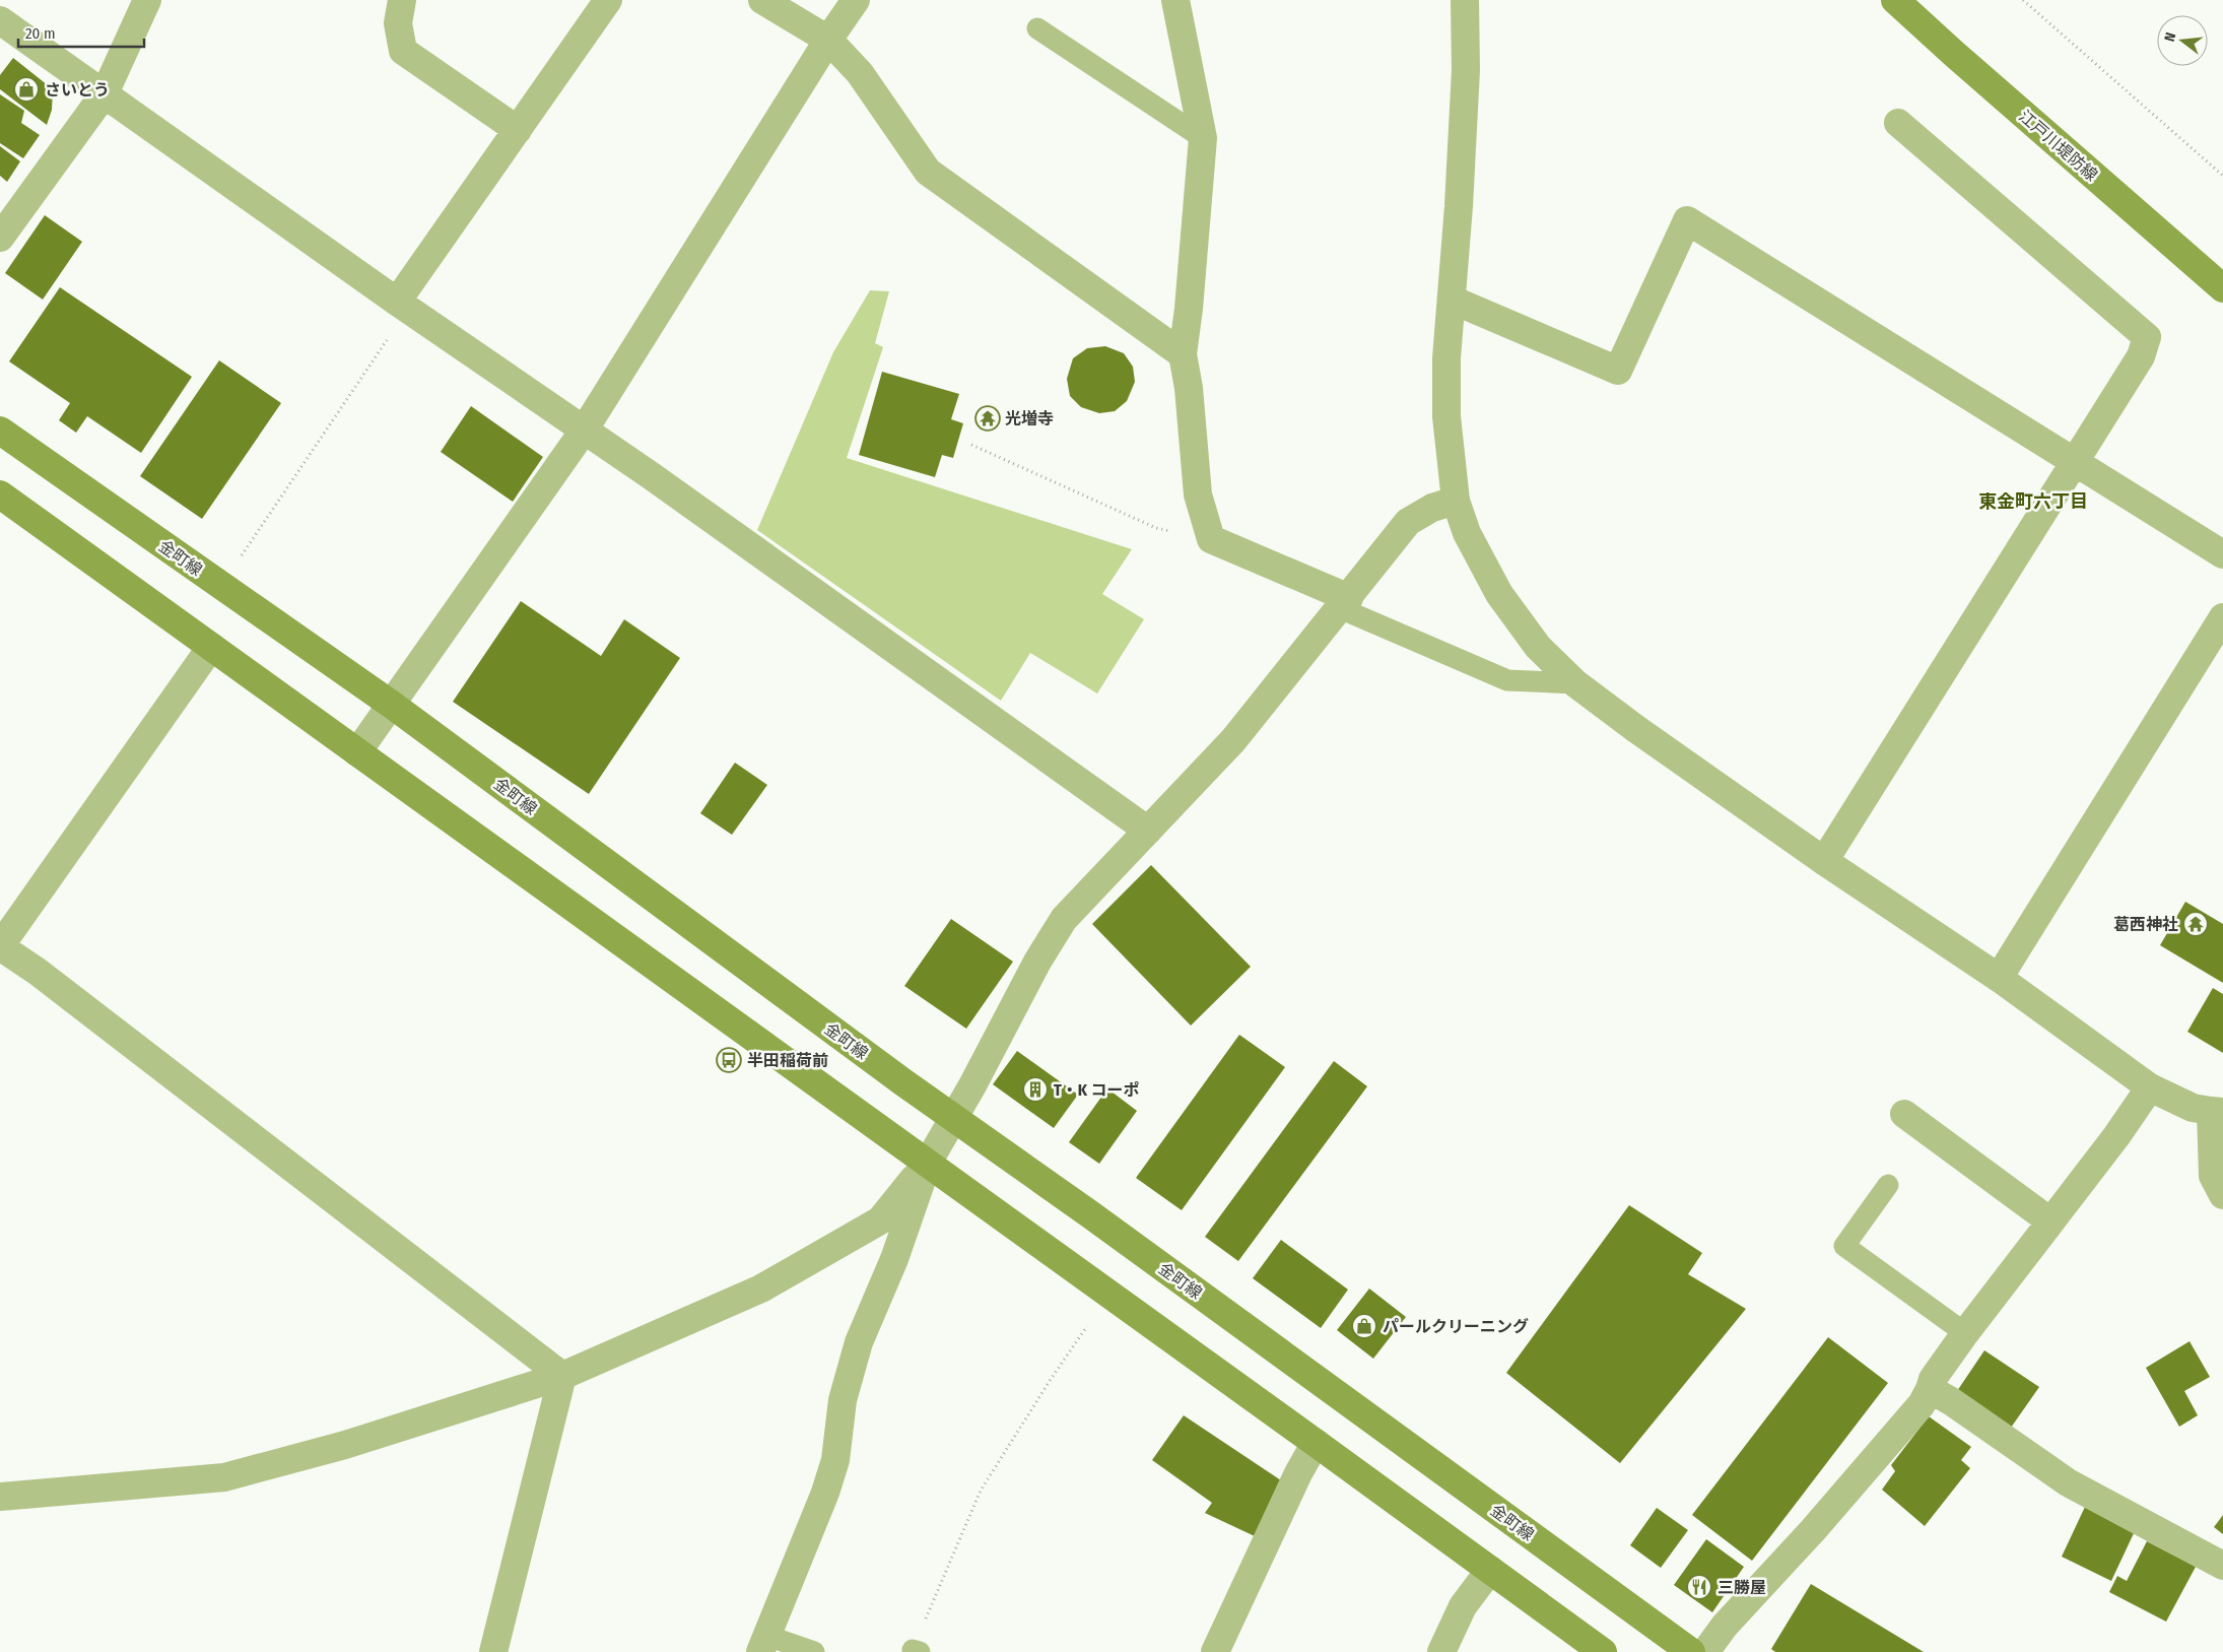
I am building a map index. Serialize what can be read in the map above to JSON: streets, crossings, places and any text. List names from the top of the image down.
{
  "streets": {
    "main road": ["江戸川堤防線", "金町線"]
  },
  "districts": ["東金町六丁目"],
  "places": {
    "shop": ["さいとう", "パールクリーニング"],
    "temple": ["光増寺", "葛西神社"],
    "bus stop": ["半田稲荷前"],
    "building": ["T・K コーポ"],
    "restaurant": ["三勝屋"]
  },
  "scale_bar": "20 m",
  "north": "left"
}
